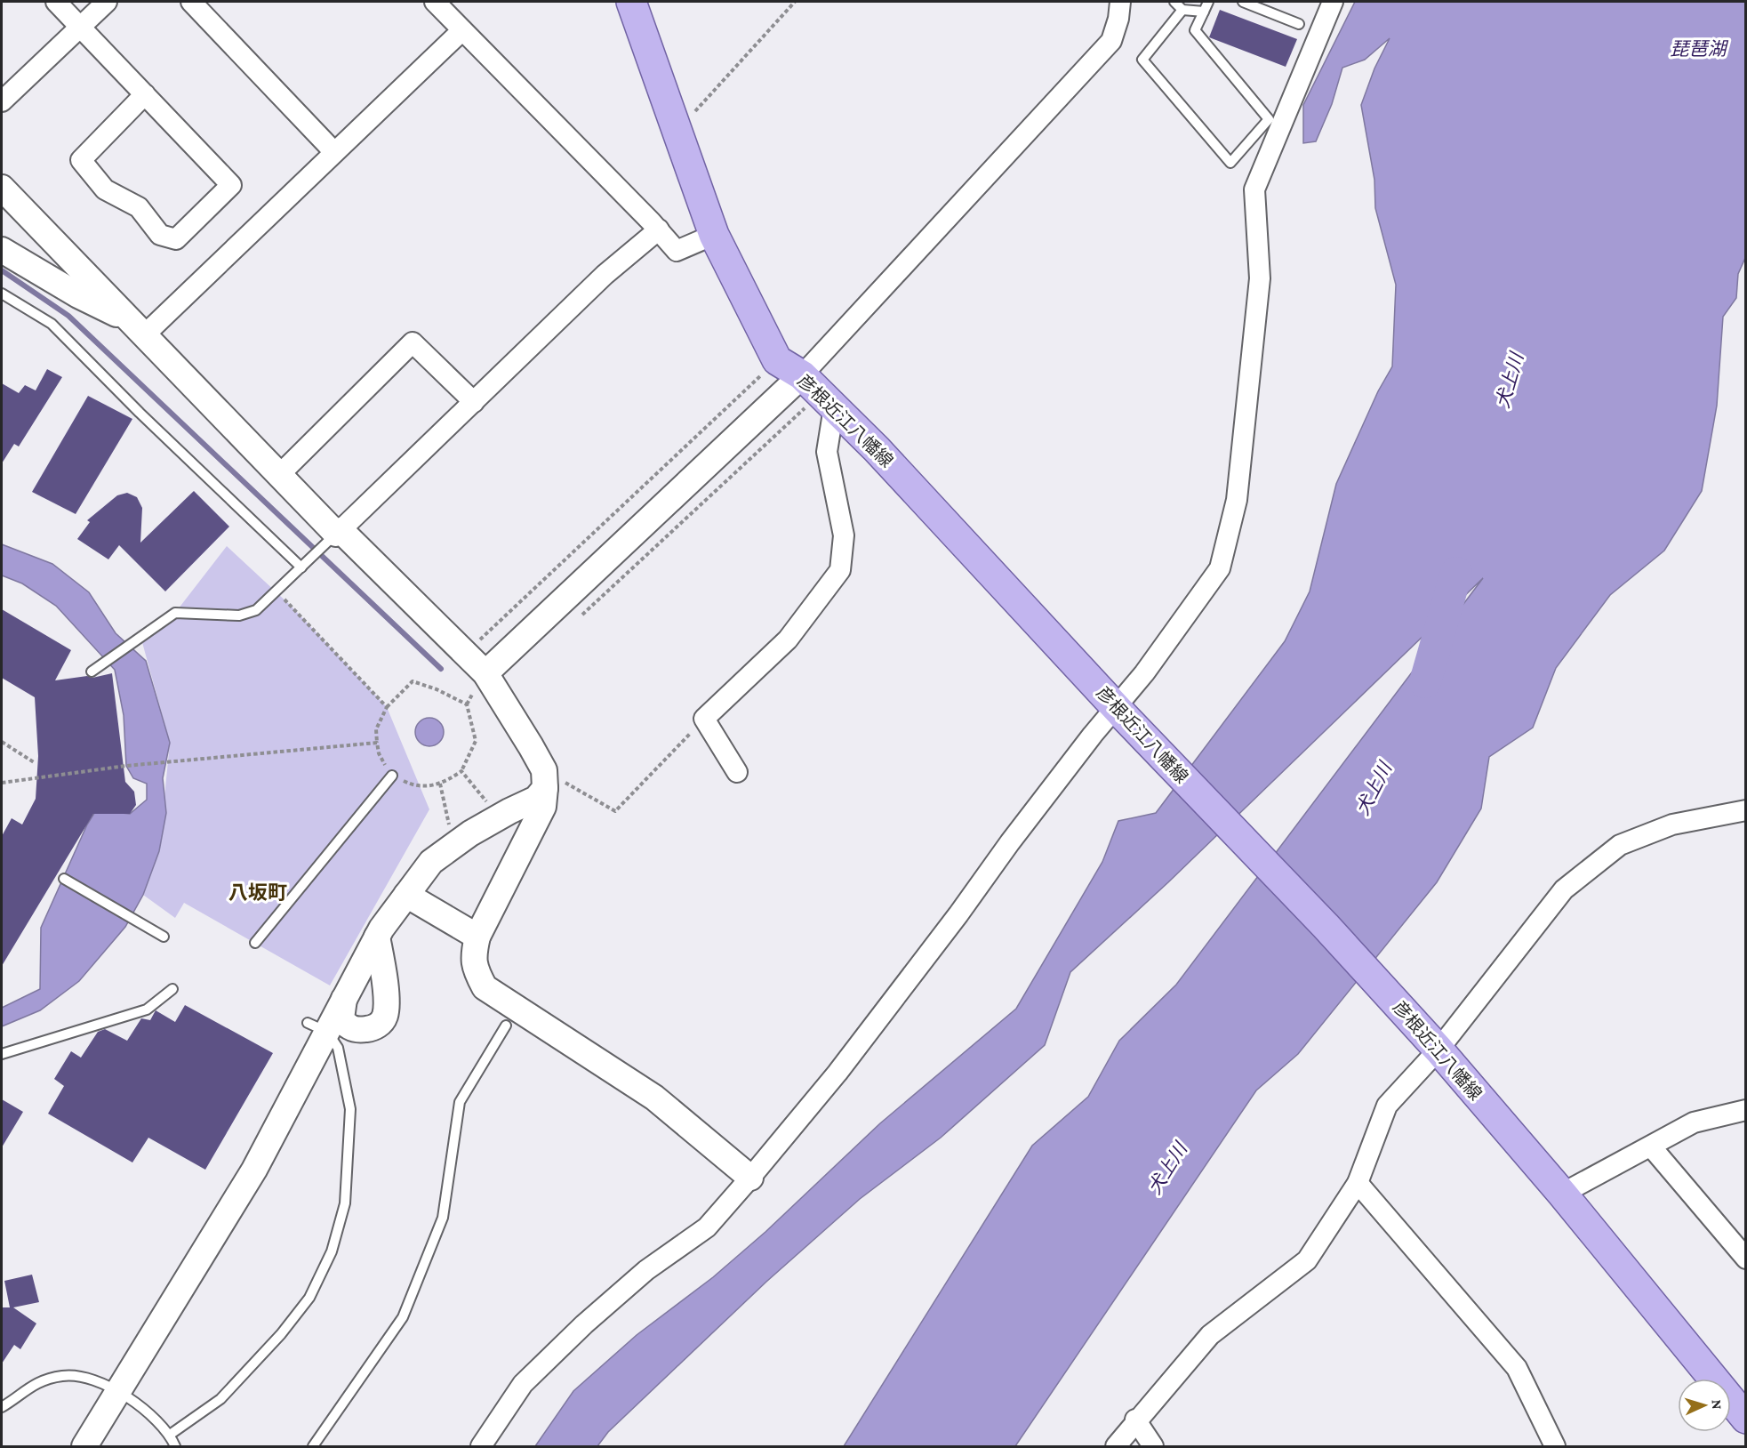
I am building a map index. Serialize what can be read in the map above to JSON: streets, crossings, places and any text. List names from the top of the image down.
{
  "streets": {
    "main road": ["彦根近江八幡線"]
  },
  "districts": ["八坂町"],
  "water": ["琵琶湖", "犬上川"],
  "north": "right"
}
